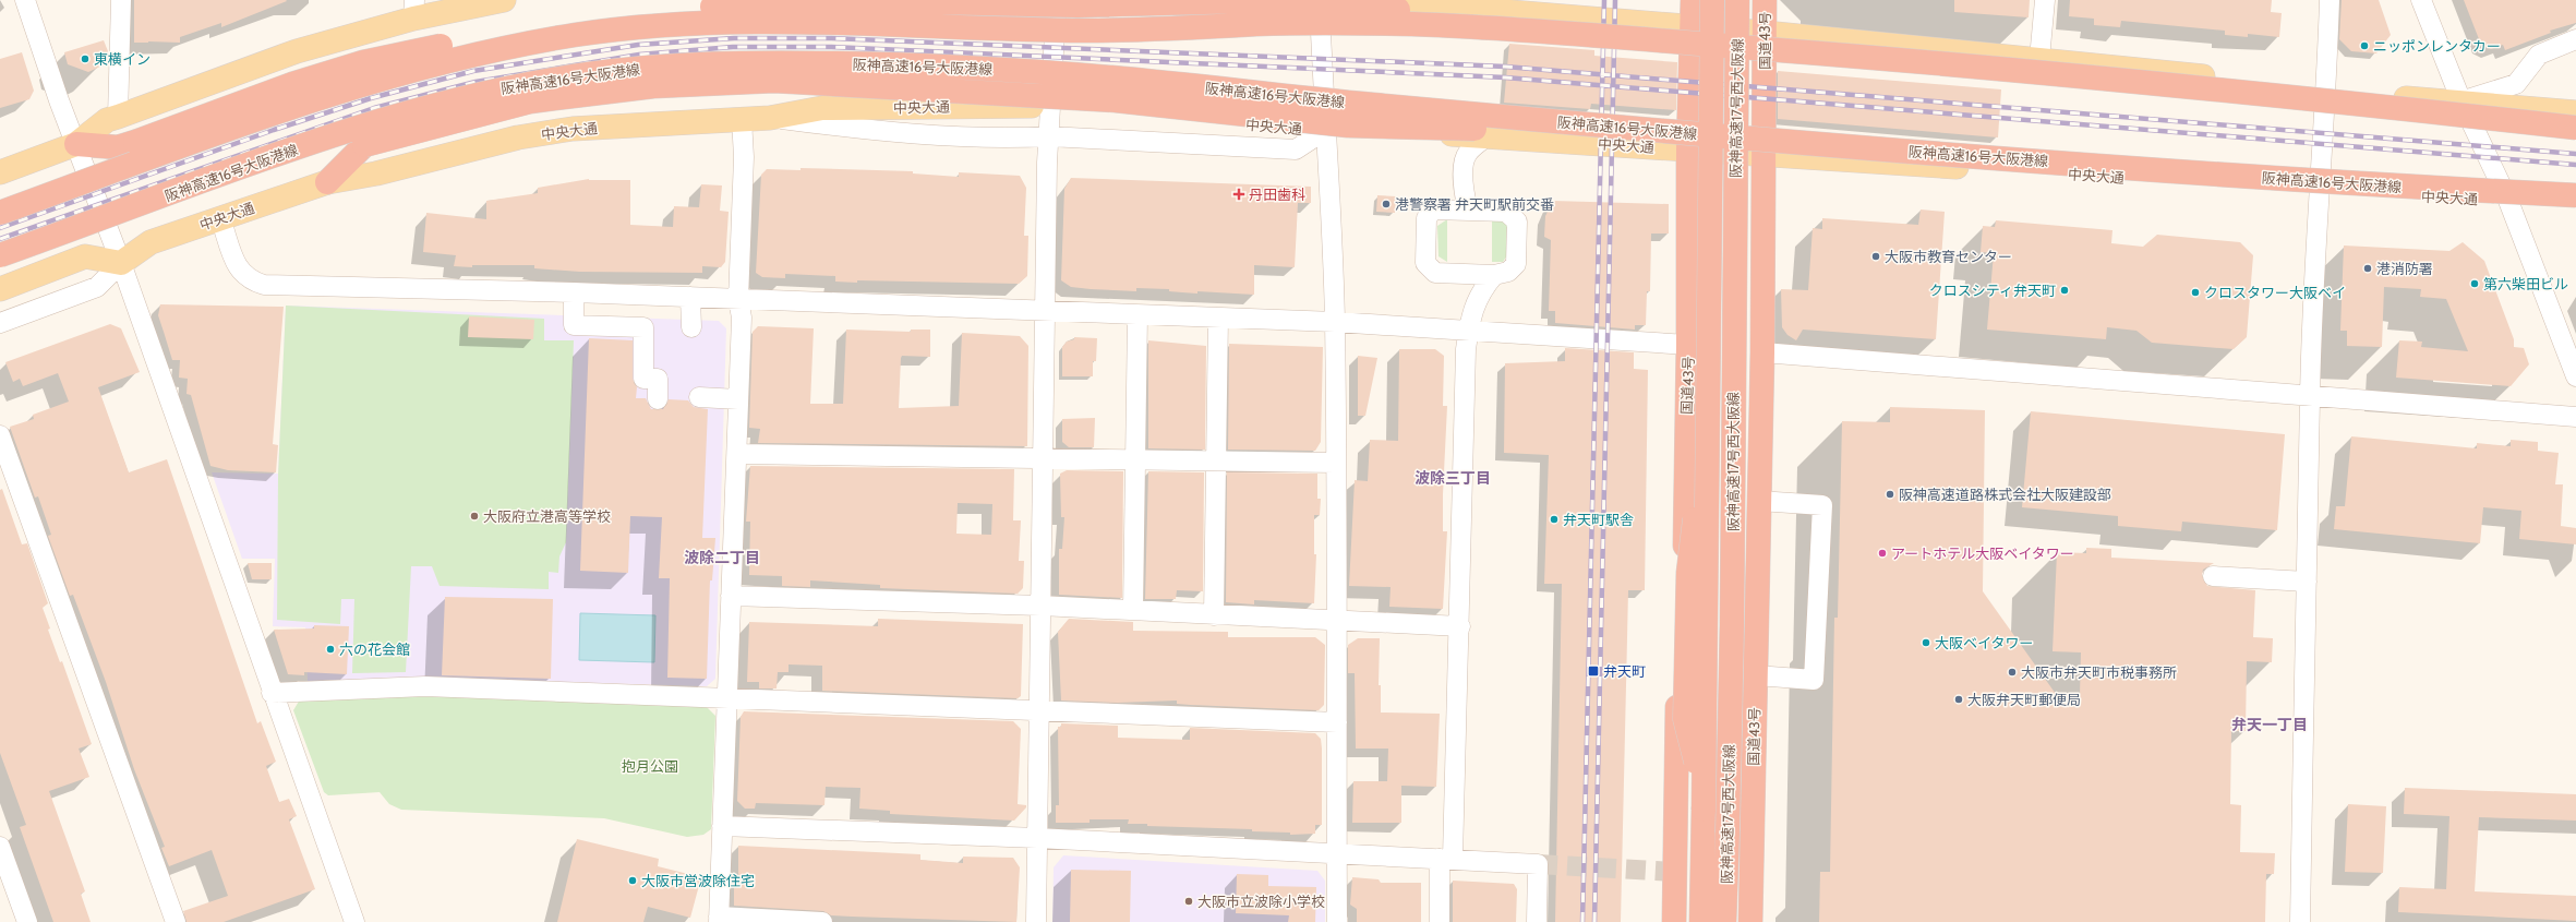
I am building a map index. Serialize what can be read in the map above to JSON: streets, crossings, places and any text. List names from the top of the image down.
{
  "streets": {
    "highway": ["国道43号", "阪神高速16号大阪港線", "阪神高速17号西大阪線"],
    "main road": ["中央大通"]
  },
  "crossings": [
    ["国道43号", "中央大通"]
  ],
  "districts": ["波除三丁目", "波除二丁目", "弁天一丁目"],
  "parks": ["抱月公園"],
  "places": {
    "other": [
      "ニッポンレンタカー",
      "東横イン",
      "港警察署 弁天町駅前交番",
      "大阪市教育センター",
      "港消防署",
      "第六柴田ビル",
      "クロスシティ弁天町",
      "クロスタワー大阪ベイ",
      "阪神高速道路株式会社大阪建設部",
      "大阪府立港高等学校",
      "弁天町駅舎",
      "アートホテル大阪ベイタワー",
      "大阪ベイタワー",
      "六の花会館",
      "大阪市弁天町市税事務所",
      "大阪弁天町郵便局",
      "大阪市営波除住宅",
      "大阪市立波除小学校"
    ],
    "health": ["丹田歯科"],
    "transit": ["弁天町"]
  }
}
